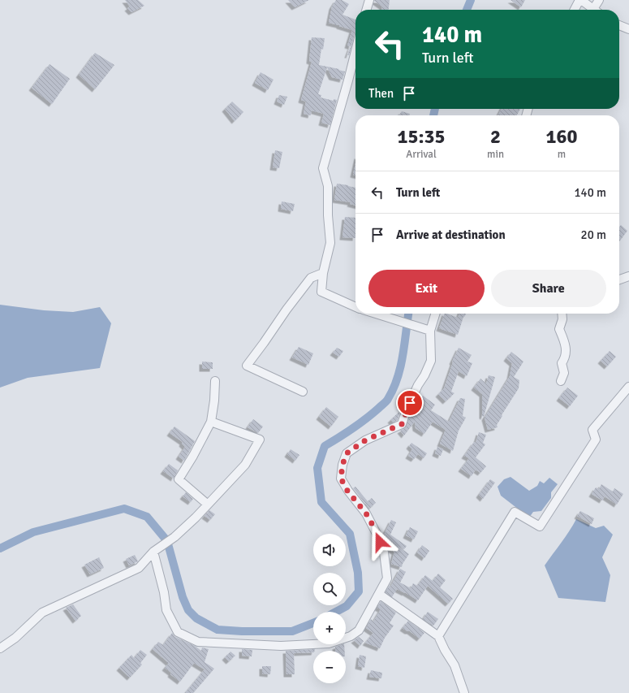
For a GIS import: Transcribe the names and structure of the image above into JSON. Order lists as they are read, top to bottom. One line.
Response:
{"page":{"turn":["140 m","Turn left"],"then":"Then","eta":["15:35","Arrival","2","min","160","m"],"list":[{"name":"Turn left","value":"140 m"},{"name":"Arrive at destination","value":"20 m"}],"buttons":["Exit","Share"],"map_buttons":["+","−"]}}
